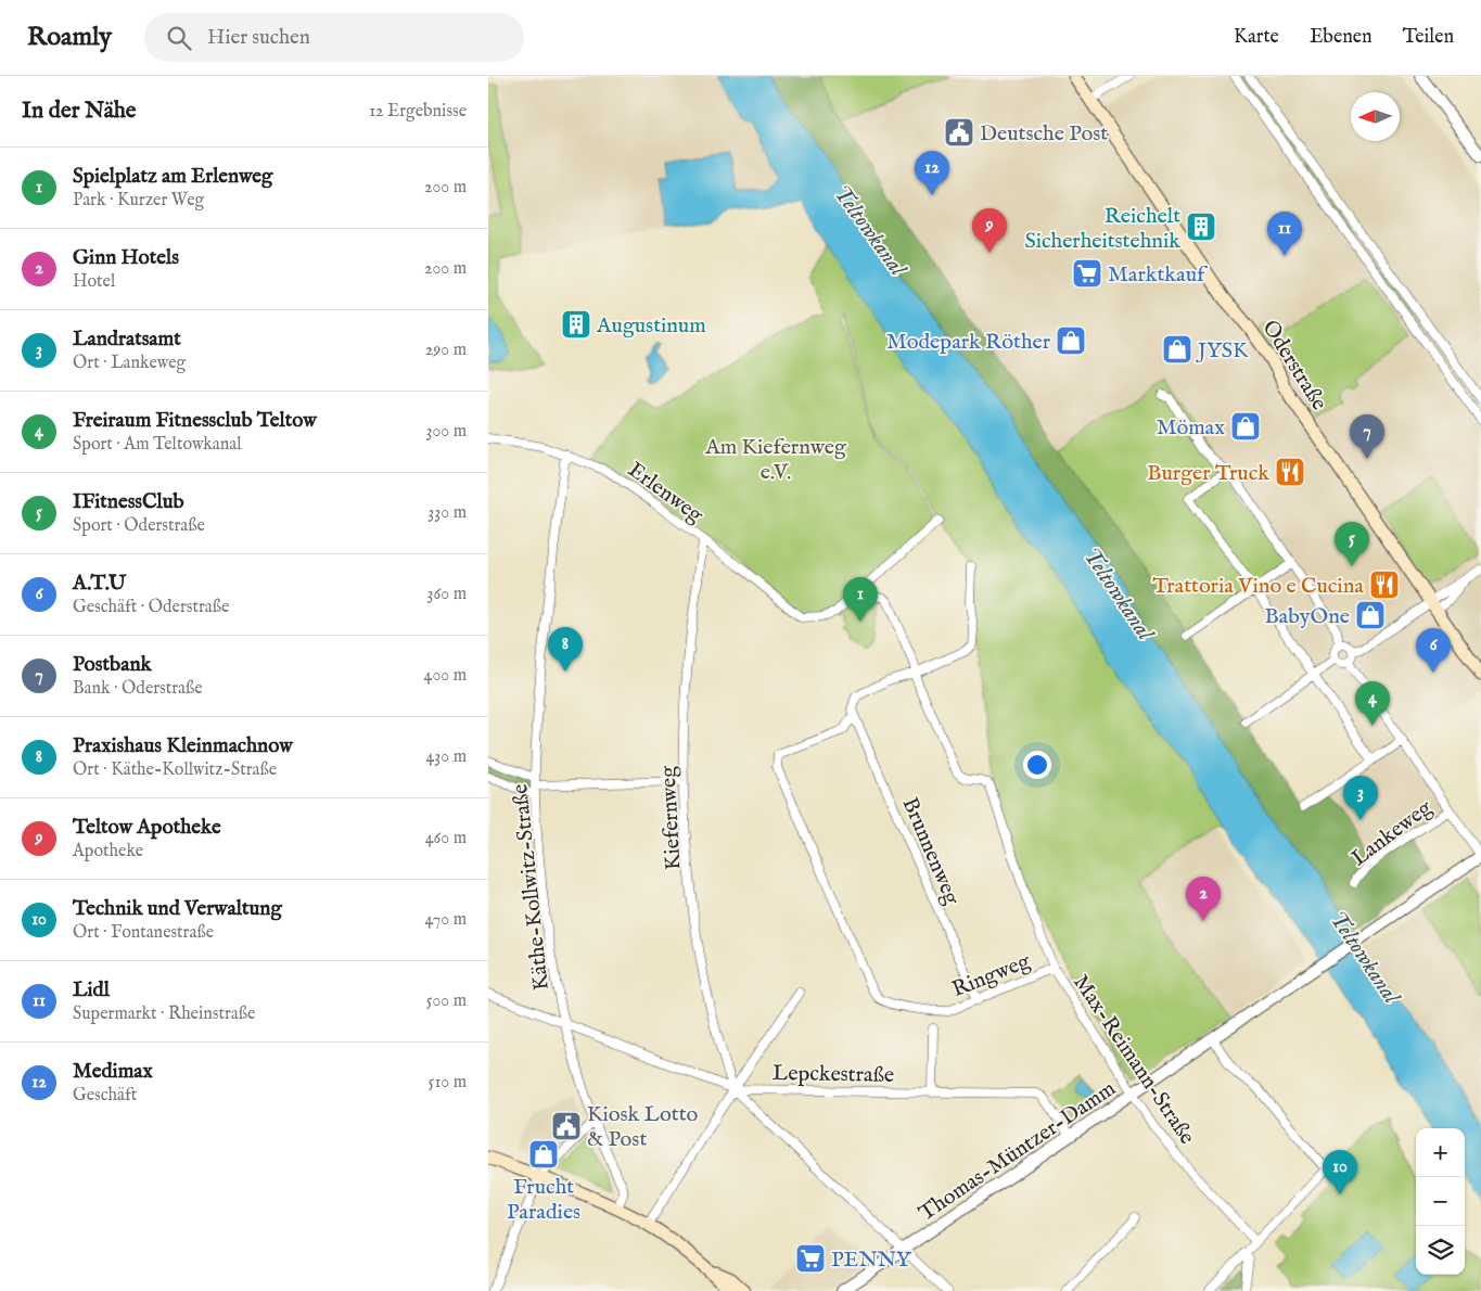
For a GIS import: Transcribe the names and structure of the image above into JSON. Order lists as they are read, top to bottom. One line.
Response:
{"streets":{"main road":["Oderstraße"],"street":["Erlenweg","Kiefernweg","Lankeweg","Brunnenweg","Käthe-Kollwitz-Straße","Ringweg","Max-Reimann-Straße","Lepckestraße","Thomas-Müntzer-Damm"]},"crossings":[["Erlenweg","Kiefernweg"],["Erlenweg","Käthe-Kollwitz-Straße"],["Kiefernweg","Lepckestraße"],["Brunnenweg","Ringweg"],["Ringweg","Max-Reimann-Straße"],["Max-Reimann-Straße","Thomas-Müntzer-Damm"],["Lepckestraße","Thomas-Müntzer-Damm"]],"water":["Teltowkanal"],"parks":["Am Kiefernweg e.V."],"places":{"public building":["Deutsche Post","Kiosk Lotto & Post"],"building":["Reichelt Sicherheitstehnik","Augustinum"],"supermarket":["Marktkauf","PENNY"],"shop":["Modepark Röther","JYSK","Mömax","BabyOne","Frucht Paradies"],"restaurant":["Burger Truck","Trattoria Vino e Cucina"]},"north":"left","page":{"header":"Roamly","search":"Hier suchen","nav":["Karte","Ebenen","Teilen"],"heading":["In der Nähe","12 Ergebnisse"],"list":[{"mark":"1","name":"Spielplatz am Erlenweg","note":"Park · Kurzer Weg","value":"200 m"},{"mark":"2","name":"Ginn Hotels","note":"Hotel","value":"200 m"},{"mark":"3","name":"Landratsamt","note":"Ort · Lankeweg","value":"290 m"},{"mark":"4","name":"Freiraum Fitnessclub Teltow","note":"Sport · Am Teltowkanal","value":"300 m"},{"mark":"5","name":"IFitnessClub","note":"Sport · Oderstraße","value":"330 m"},{"mark":"6","name":"A.T.U","note":"Geschäft · Oderstraße","value":"360 m"},{"mark":"7","name":"Postbank","note":"Bank · Oderstraße","value":"400 m"},{"mark":"8","name":"Praxishaus Kleinmachnow","note":"Ort · Käthe-Kollwitz-Straße","value":"430 m"},{"mark":"9","name":"Teltow Apotheke","note":"Apotheke","value":"460 m"},{"mark":"10","name":"Technik und Verwaltung","note":"Ort · Fontanestraße","value":"470 m"},{"mark":"11","name":"Lidl","note":"Supermarkt · Rheinstraße","value":"500 m"},{"mark":"12","name":"Medimax","note":"Geschäft","value":"510 m"}],"pins":["12","9","11","7","5","1","8","6","4","3","2","10"],"map_buttons":["+","−"]}}
